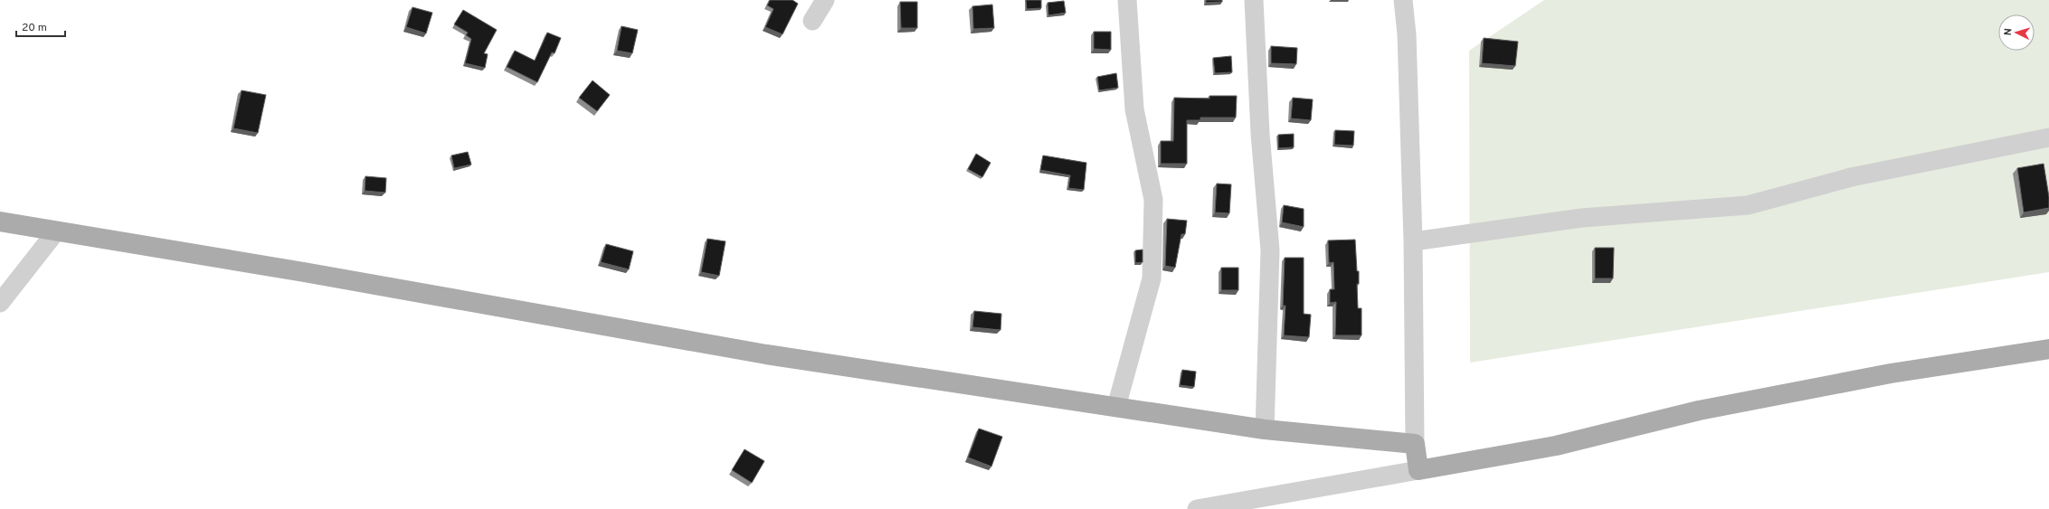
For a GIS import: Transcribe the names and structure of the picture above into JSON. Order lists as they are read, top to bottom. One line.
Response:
{"scale_bar":"20 m","north":"left"}
